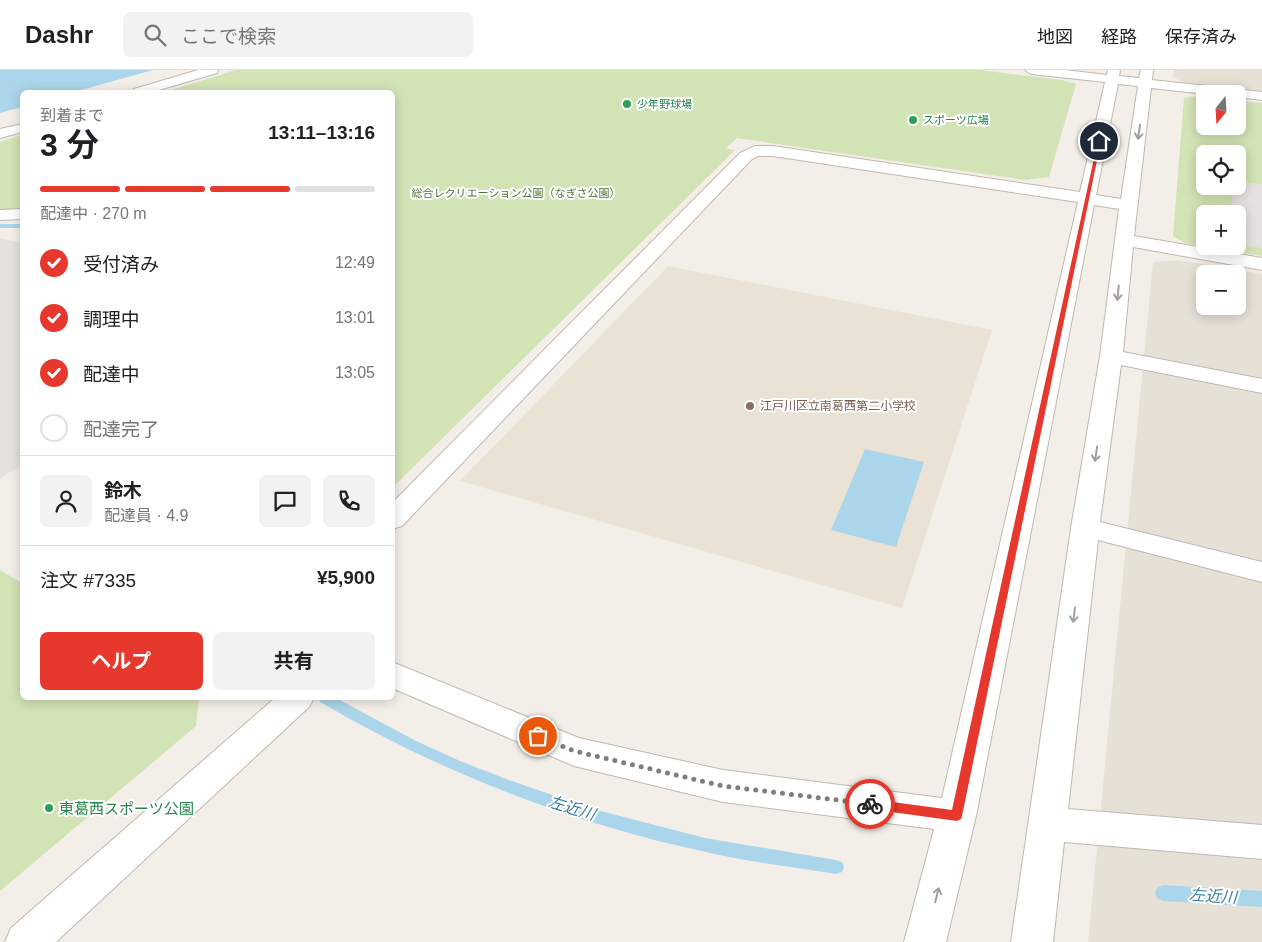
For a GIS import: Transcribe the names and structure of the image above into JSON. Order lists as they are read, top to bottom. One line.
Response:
{"water":["左近川"],"parks":["総合レクリエーション公園（なぎさ公園）"],"places":["少年野球場","スポーツ広場","江戸川区立南葛西第二小学校","東葛西スポーツ公園"],"north":"bottom","page":{"header":"Dashr","search":"ここで検索","nav":["地図","経路","保存済み"],"map_buttons":["+","−"],"heading":["3 分","到着まで","13:11–13:16"],"panel":["鈴木","配達員 · 4.9","注文 #7335","¥5,900"],"bar":"配達中 · 270 m","list":[["受付済み","12:49"],["調理中","13:01"],["配達中","13:05"],"配達完了"],"buttons":["ヘルプ","共有"]}}
